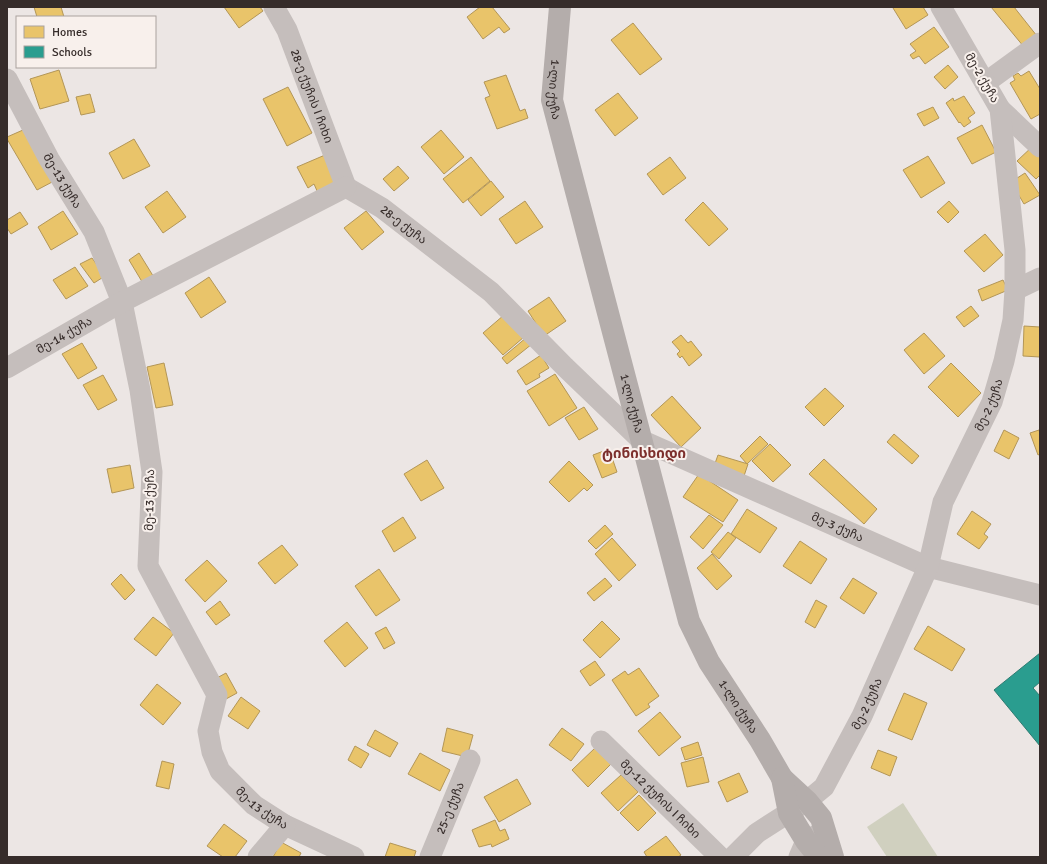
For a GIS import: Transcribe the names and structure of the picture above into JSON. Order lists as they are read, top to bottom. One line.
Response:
{"streets":{"main road":["1-ლი ქუჩა"],"street":["მე-2 ქუჩა","28-ე ქუჩის I ჩიხი","მე-13 ქუჩა","28-ე ქუჩა","მე-14 ქუჩა","მე-3 ქუჩა","მე-12 ქუჩის I ჩიხი","25-ე ქუჩა"]},"crossings":[["მე-2 ქუჩა","1-ლი ქუჩა"],["მე-2 ქუჩა","მე-3 ქუჩა"],["1-ლი ქუჩა","28-ე ქუჩა"],["1-ლი ქუჩა","მე-3 ქუჩა"],["28-ე ქუჩის I ჩიხი","28-ე ქუჩა"],["მე-13 ქუჩა","მე-14 ქუჩა"],["28-ე ქუჩა","მე-3 ქუჩა"]],"districts":["ტინისხიდი"],"legend":["Homes","Schools"]}
